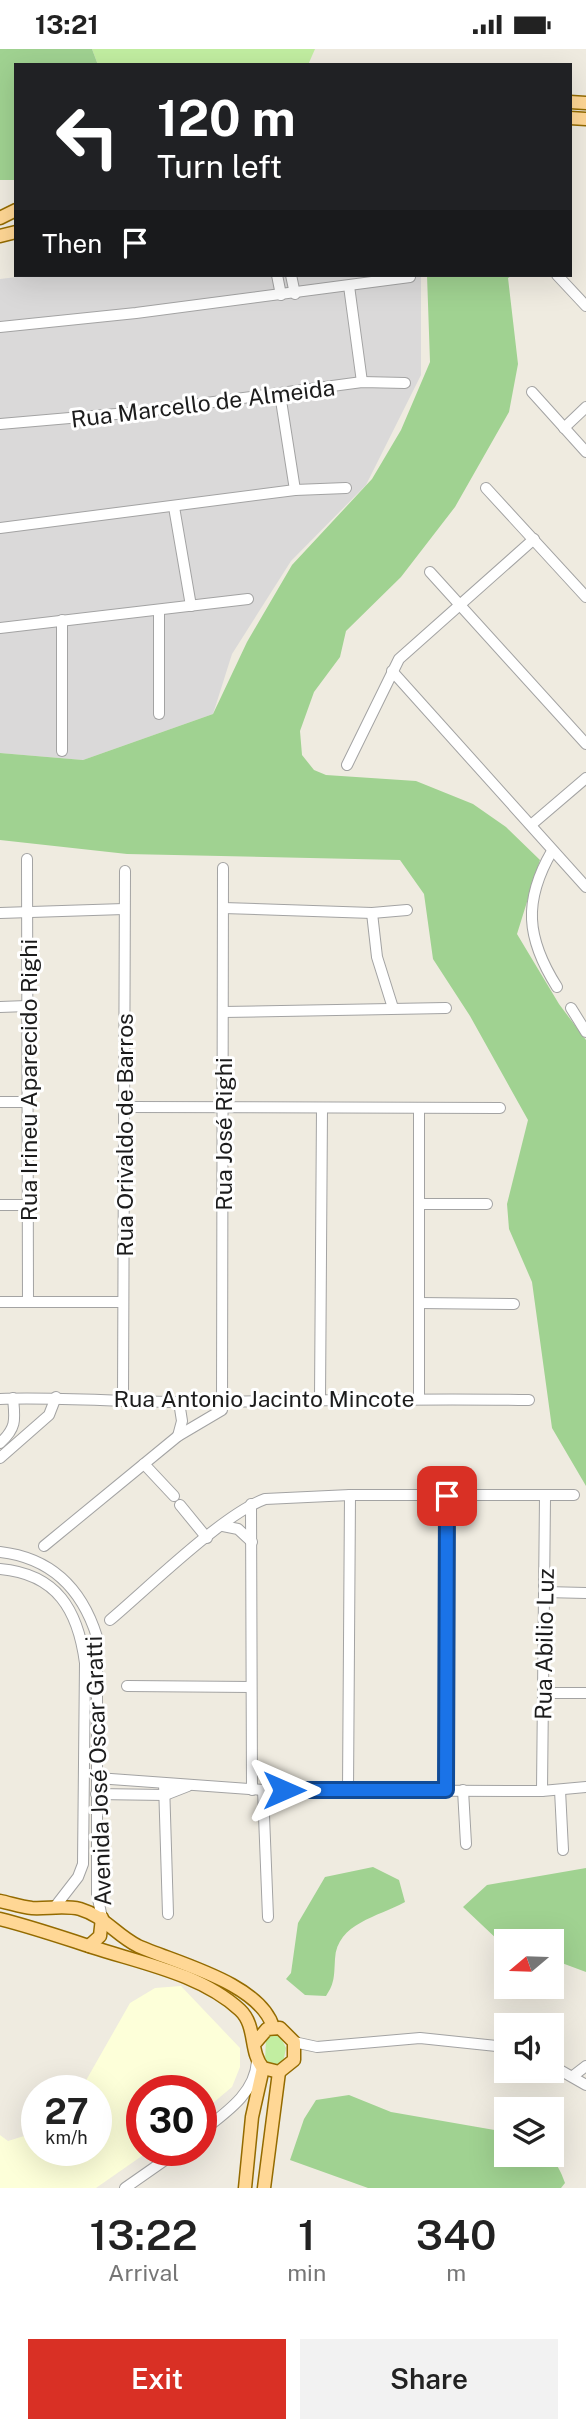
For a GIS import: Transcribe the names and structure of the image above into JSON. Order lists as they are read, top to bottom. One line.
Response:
{"streets":{"street":["Rua Marcello de Almeida","Rua Irineu Aparecido Righi","Rua José Righi","Rua Orivaldo de Barros","Rua Antonio Jacinto Mincote","Rua Abilio Luz","Avenida José Oscar Gratti"]},"crossings":[["Rua José Righi","Rua Antonio Jacinto Mincote"],["Rua Orivaldo de Barros","Rua Antonio Jacinto Mincote"]],"north":"left","page":{"status":"13:21","turn":["120 m","Turn left"],"then":"Then","speed":"27 km/h","limit":"30","eta":["13:22","Arrival","1","min","340","m"],"buttons":["Exit","Share"]}}
